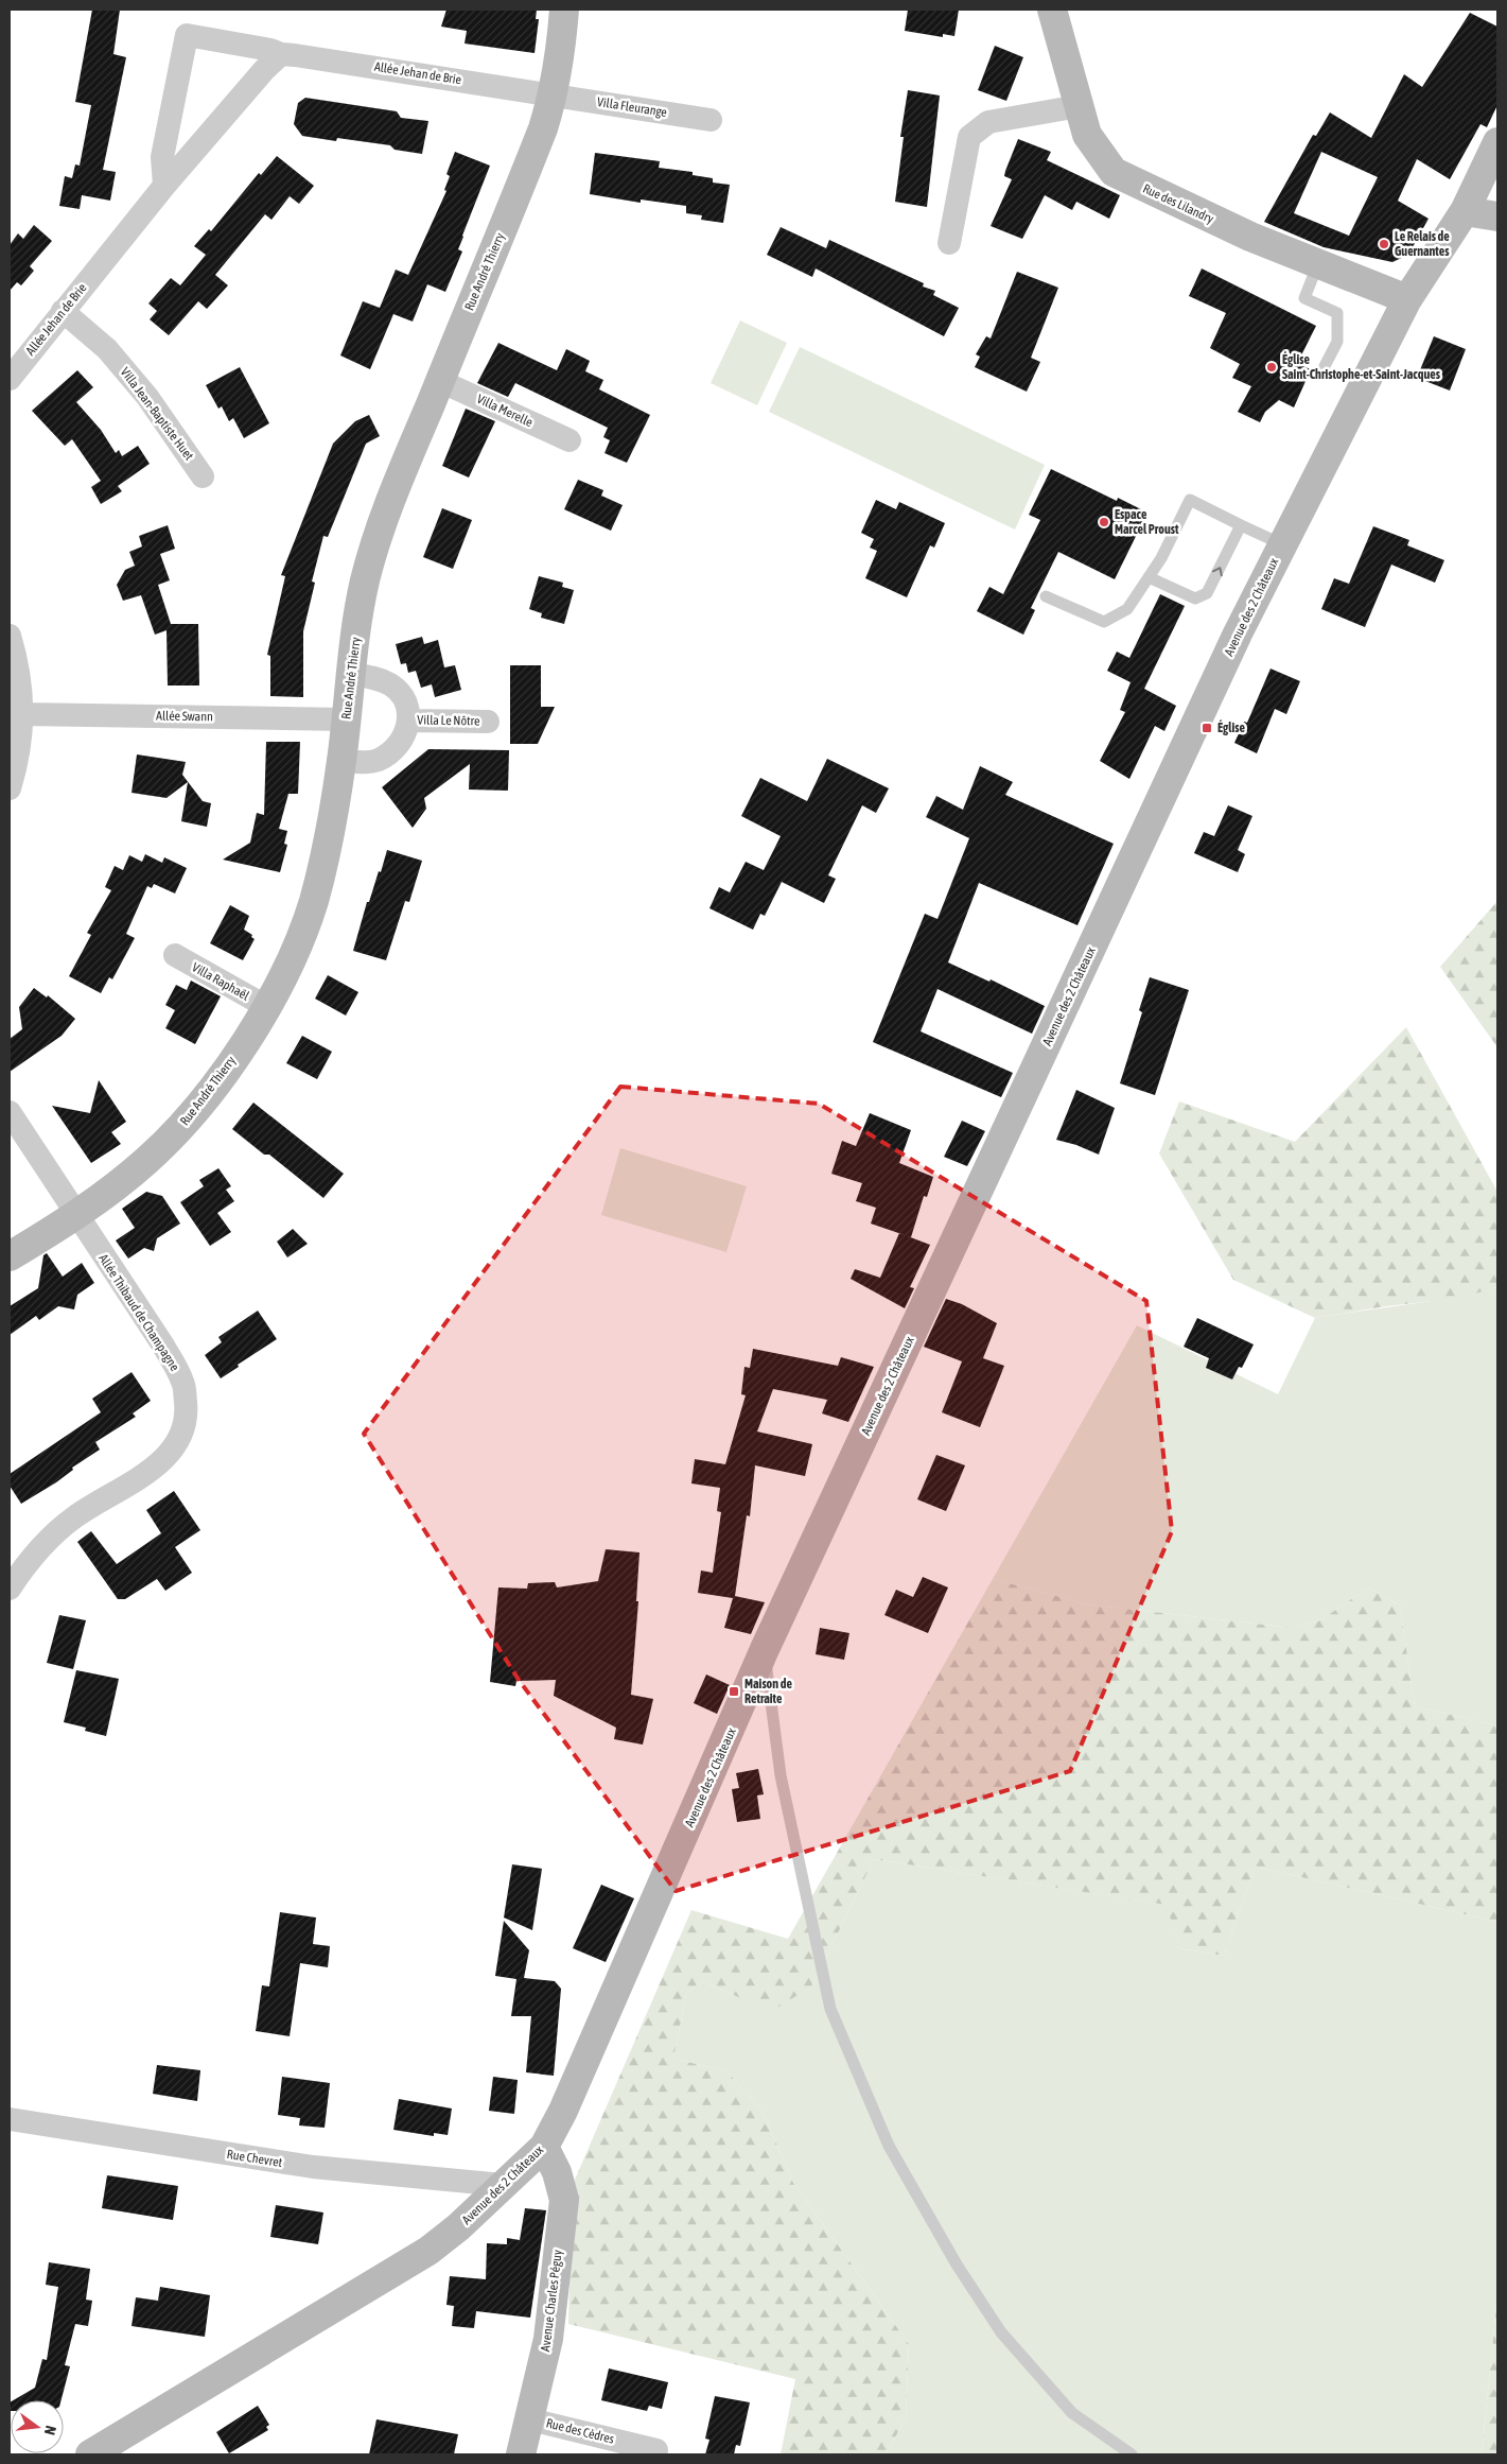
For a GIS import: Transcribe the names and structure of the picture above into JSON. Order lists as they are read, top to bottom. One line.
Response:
{"streets":{"main road":["Rue des Lilandry","Rue André Thierry","Avenue des 2 Châteaux","Avenue Charles Péguy"],"street":["Allée Jehan de Brie","Villa Fleurange","Villa Merelle","Villa Jean-Baptiste Huet","Allée Swann","Villa Le Nôtre","Villa Raphaël","Allée Thibaud de Champagne","Rue Chevret","Rue des Cèdres"]},"crossings":[["Allée Jehan de Brie","Villa Fleurange"],["Allée Jehan de Brie","Rue André Thierry"],["Allée Jehan de Brie","Villa Jean-Baptiste Huet"],["Villa Fleurange","Rue André Thierry"],["Rue des Lilandry","Avenue des 2 Châteaux"],["Rue André Thierry","Villa Merelle"],["Rue André Thierry","Allée Swann"],["Rue André Thierry","Villa Le Nôtre"],["Rue André Thierry","Villa Raphaël"],["Rue André Thierry","Allée Thibaud de Champagne"],["Avenue des 2 Châteaux","Rue Chevret"],["Avenue des 2 Châteaux","Avenue Charles Péguy"],["Avenue Charles Péguy","Rue des Cèdres"]],"places":{"other":["Le Relais de Guernantes","Église Saint-Christophe-et-Saint-Jacques","Espace Marcel Proust"],"transit":["Église","Maison de Retraite"]},"north":"right"}
